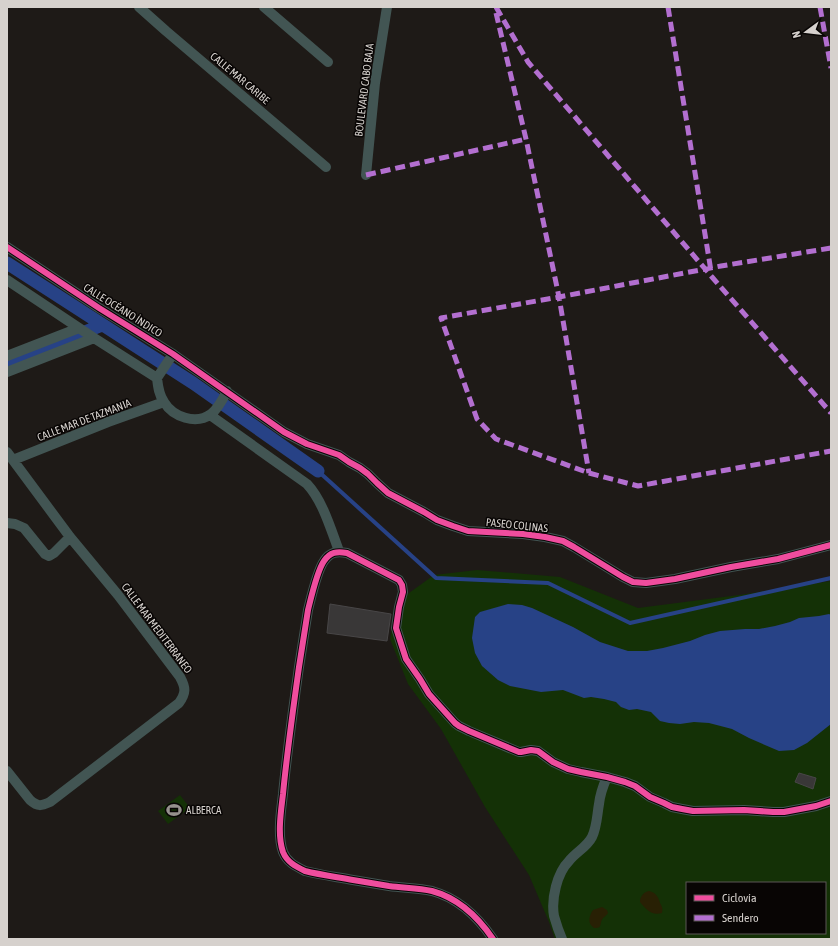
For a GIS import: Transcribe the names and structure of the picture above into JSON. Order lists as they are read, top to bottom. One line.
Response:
{"streets":{"street":["CALLE MAR CARIBE","BOULEVARD CABO BAJA","CALLE OCÉANO ÍNDICO","CALLE MAR DE TAZMANIA","PASEO COLINAS","CALLE MAR MEDITERRANEO"]},"crossings":[["CALLE OCÉANO ÍNDICO","PASEO COLINAS"],["CALLE MAR DE TAZMANIA","CALLE MAR MEDITERRANEO"]],"places":{"sports":["ALBERCA"]},"legend":["Ciclovía","Sendero"],"north":"left"}
